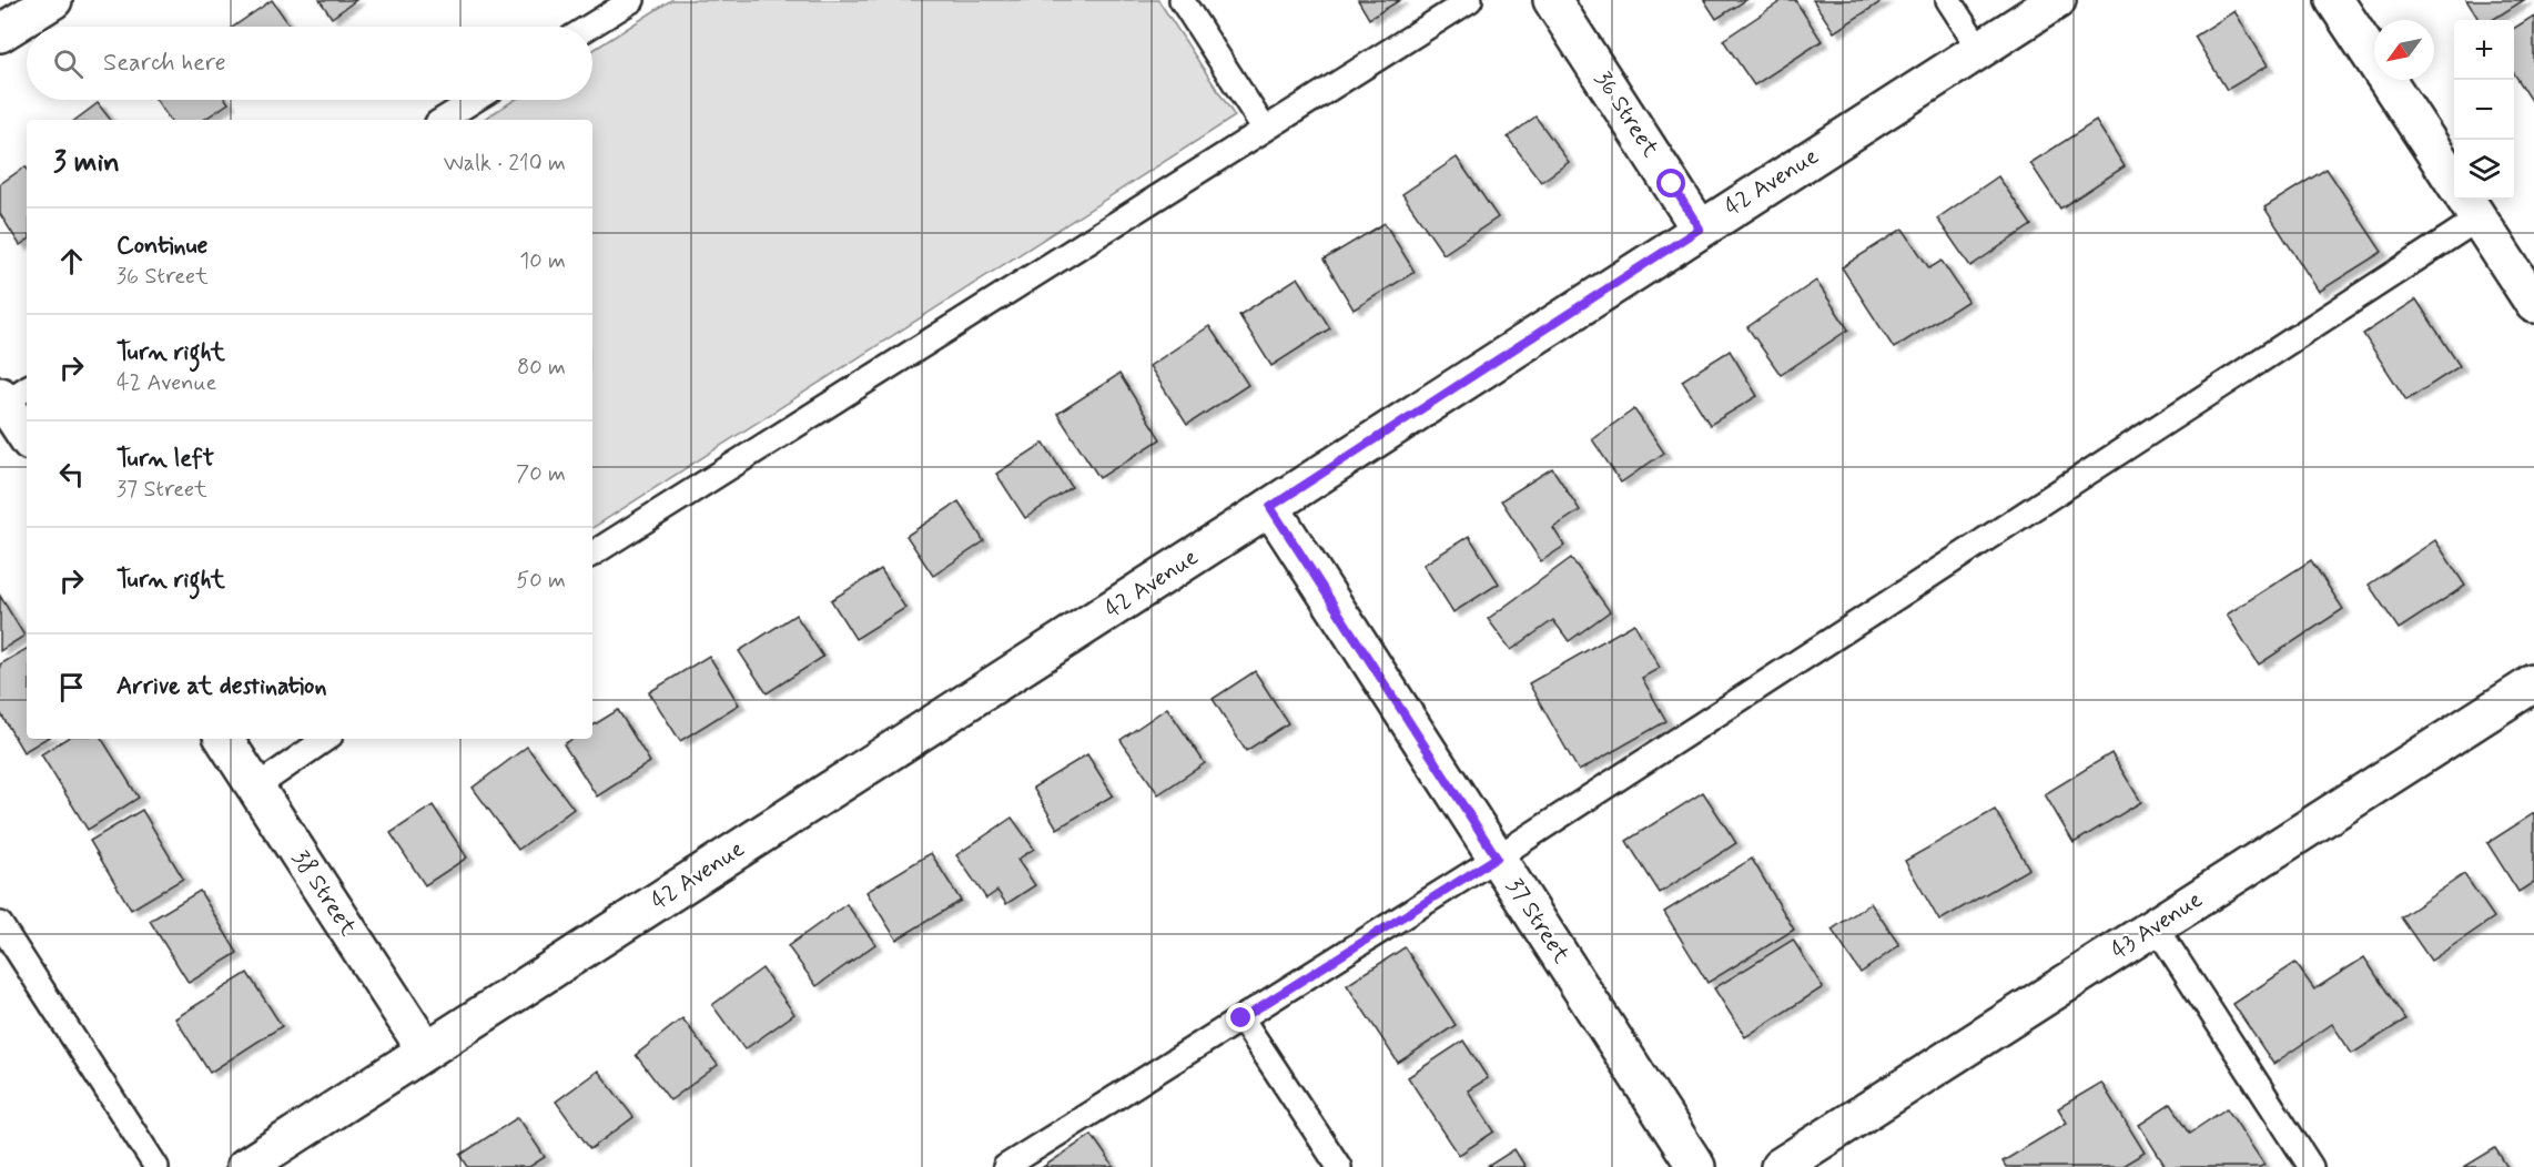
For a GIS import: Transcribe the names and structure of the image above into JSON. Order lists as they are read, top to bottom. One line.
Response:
{"streets":{"street":["36 Street","42 Avenue","38 Street","37 Street","43 Avenue"]},"crossings":[["36 Street","42 Avenue"],["42 Avenue","38 Street"],["42 Avenue","37 Street"]],"north":"bottom left","page":{"map_buttons":["+","−"],"search":"Search here","heading":["3 min","Walk · 210 m"],"list":[["Continue","36 Street","10 m"],["Turn right","42 Avenue","80 m"],["Turn left","37 Street","70 m"],["Turn right","50 m"],"Arrive at destination"]}}
